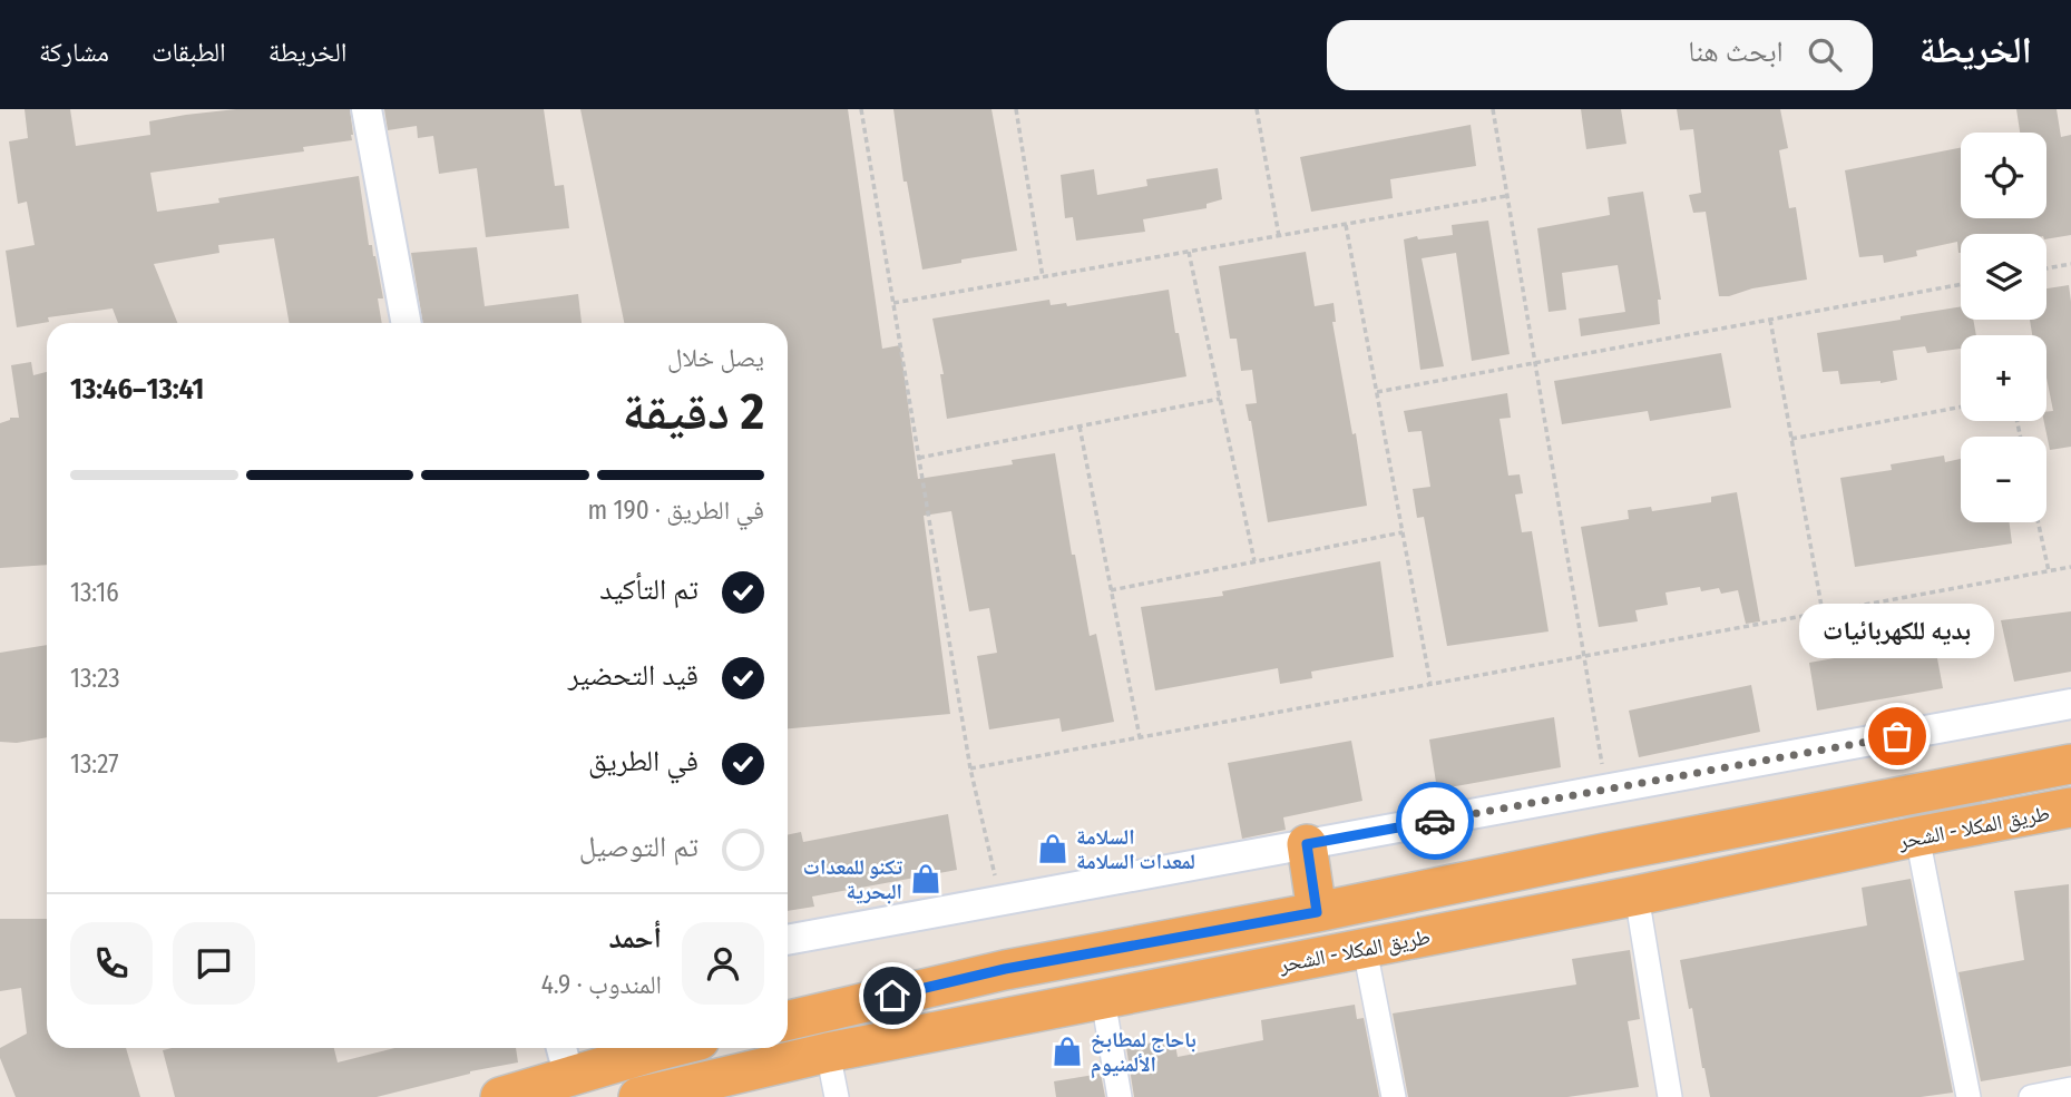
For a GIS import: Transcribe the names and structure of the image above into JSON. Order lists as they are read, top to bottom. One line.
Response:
{"streets":{"highway":["طريق المكلا - الشحر"]},"places":{"other":["بديه للكهربائيات"],"shop":["السلامة لمعدات السلامة","تكنو للمعدات البحرية","باحاج لمطابخ الألمنيوم"]},"page":{"header":"الخريطة","search":"ابحث هنا","nav":["الخريطة","الطبقات","مشاركة"],"map_buttons":["+","−"],"heading":["2 دقيقة","يصل خلال","13:41–13:46"],"panel":["أحمد","المندوب · 4.9"],"bar":"في الطريق · 190 m","list":[["تم التأكيد","13:16"],["قيد التحضير","13:23"],["في الطريق","13:27"],"تم التوصيل"],"bubble":"بديه للكهربائيات"}}
